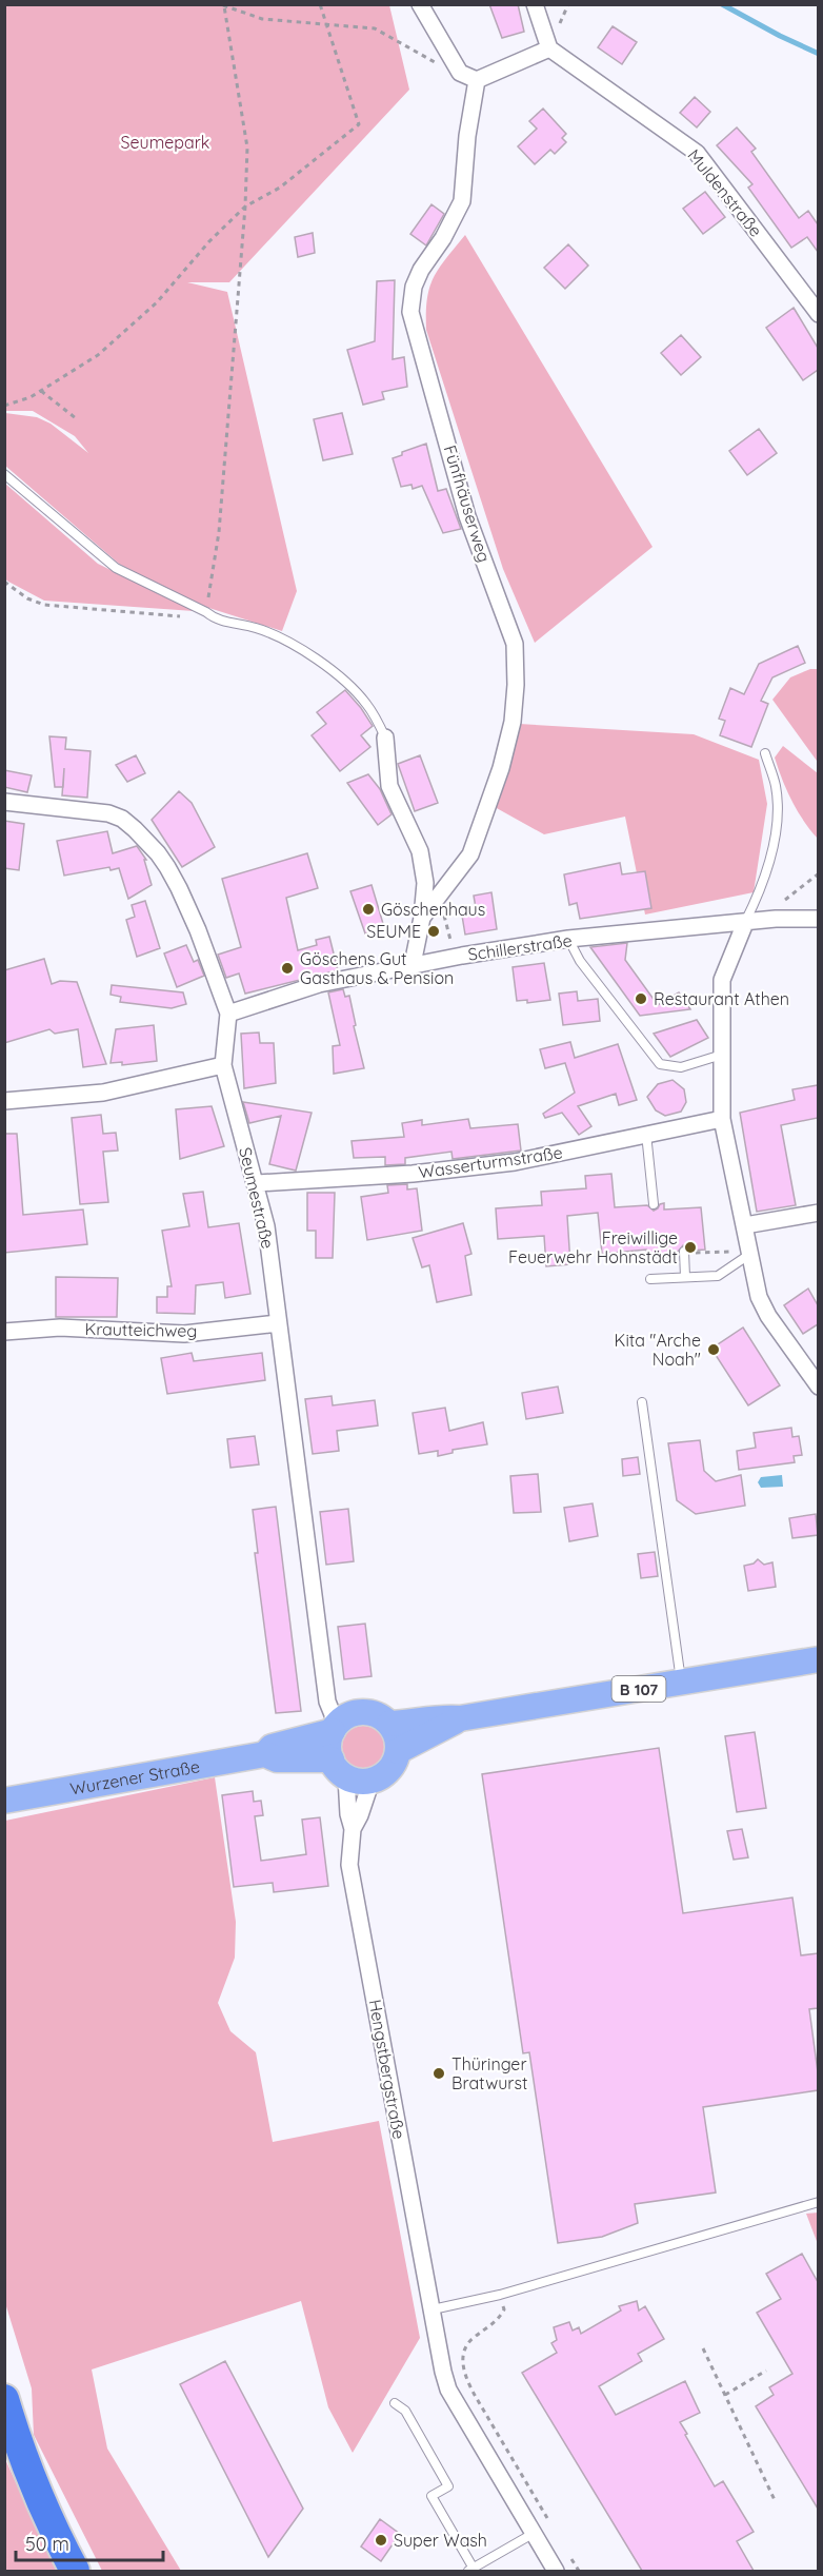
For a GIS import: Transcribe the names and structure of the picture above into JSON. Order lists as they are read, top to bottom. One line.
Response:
{"streets":{"main road":["B 107","Wurzener Straße"],"street":["Muldenstraße","Fünfhäuserweg","Schillerstraße","Wasserturmstraße","Seumestraße","Krautteichweg","Hengstbergstraße"]},"crossings":[["Fünfhäuserweg","Schillerstraße"],["Schillerstraße","Seumestraße"],["Wasserturmstraße","Seumestraße"],["Seumestraße","Krautteichweg"],["Seumestraße","Wurzener Straße"],["Seumestraße","Hengstbergstraße"],["Wurzener Straße","Hengstbergstraße"]],"parks":["Seumepark"],"places":["Göschenhaus","SEUME","Göschens Gut Gasthaus & Pension","Restaurant Athen","Freiwillige Feuerwehr Hohnstädt","Kita \"Arche Noah\"","Thüringer Bratwurst","Super Wash"],"scale_bar":"50 m"}
